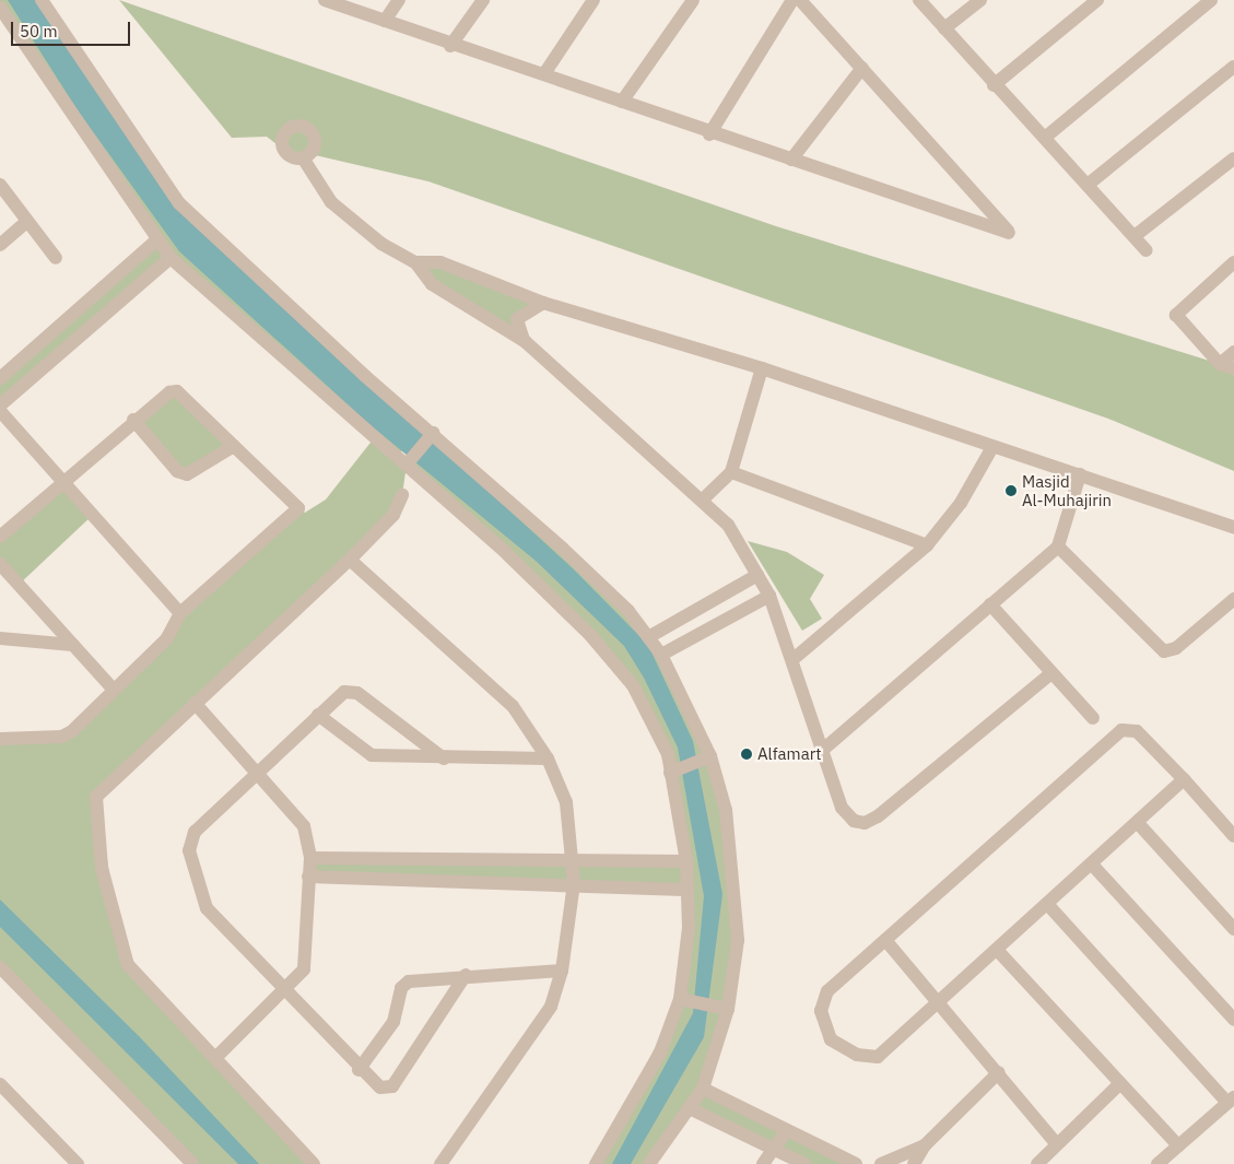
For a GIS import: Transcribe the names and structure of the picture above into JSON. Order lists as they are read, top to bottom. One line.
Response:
{"places":["Masjid Al-Muhajirin","Alfamart"],"scale_bar":"50 m"}
